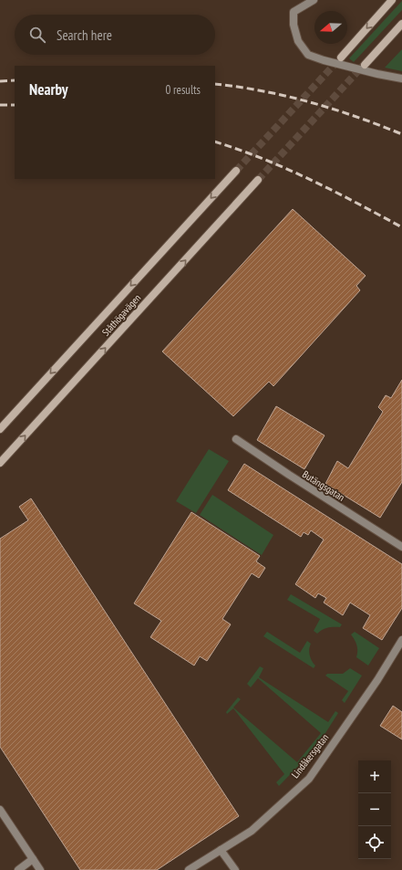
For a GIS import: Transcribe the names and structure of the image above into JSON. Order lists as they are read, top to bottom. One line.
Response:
{"streets":{"main road":["Ståthögavägen"],"street":["Butängsgatan","Lindåkersgatan"]},"north":"left","page":{"search":"Search here","heading":["Nearby","0 results"],"map_buttons":["+","−"]}}
